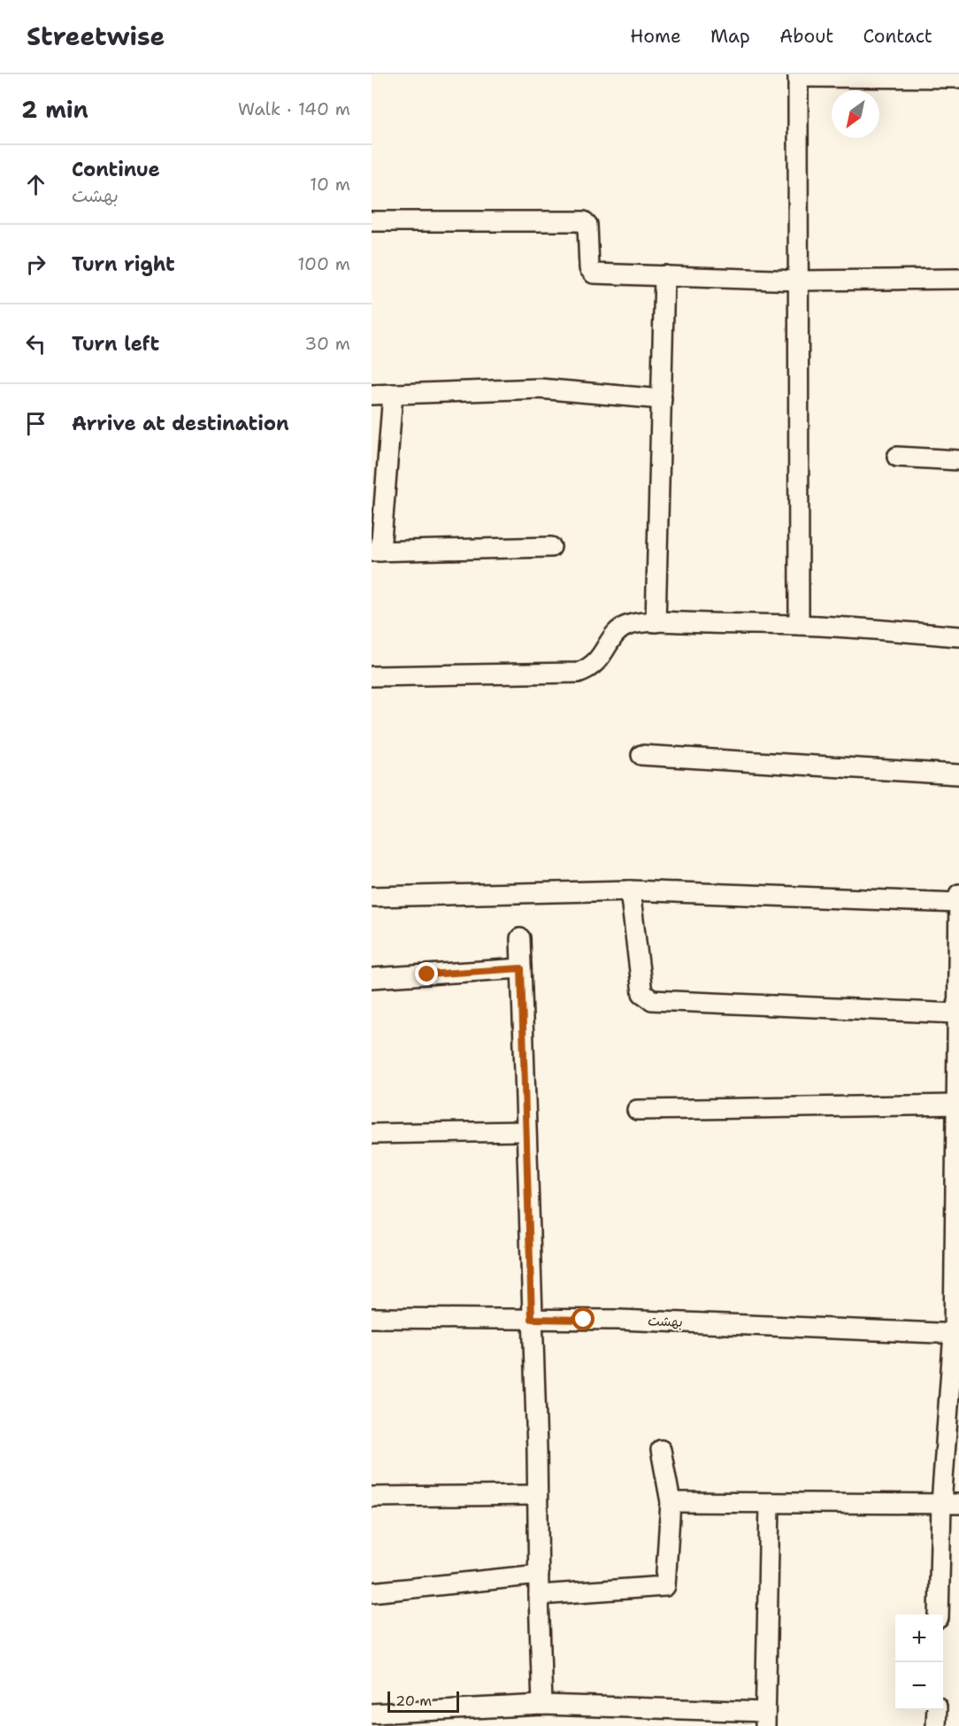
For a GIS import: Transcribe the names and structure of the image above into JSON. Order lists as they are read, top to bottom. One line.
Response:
{"streets":{"street":["بهشت"]},"scale_bar":"20 m","north":"bottom left","page":{"header":"Streetwise","nav":["Home","Map","About","Contact"],"heading":["2 min","Walk · 140 m"],"list":[["Continue","بهشت","10 m"],["Turn right","100 m"],["Turn left","30 m"],"Arrive at destination"],"map_buttons":["+","−"],"scale":"20 m"}}
